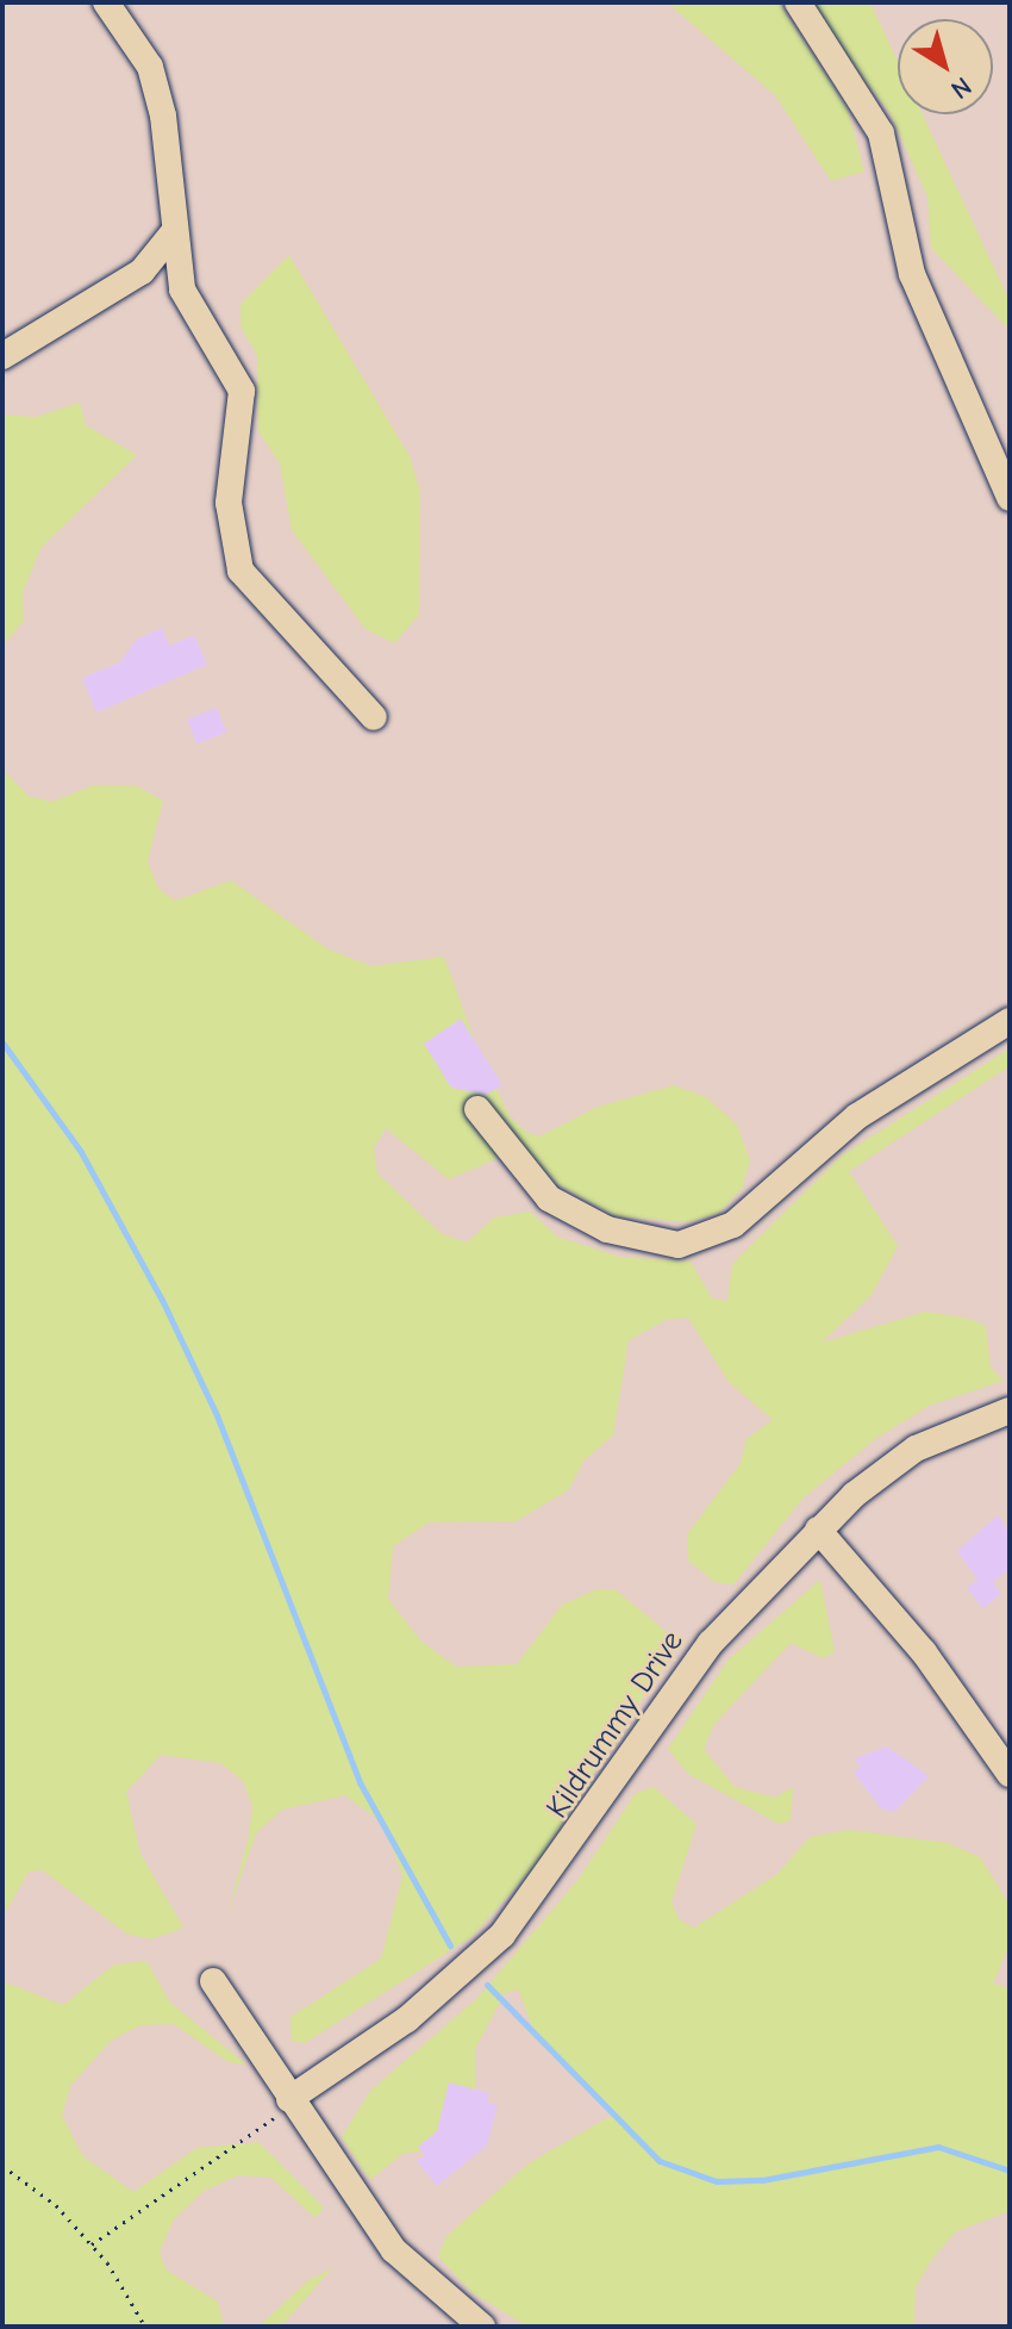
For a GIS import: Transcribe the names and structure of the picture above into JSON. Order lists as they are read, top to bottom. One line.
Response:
{"streets":{"street":["Kildrummy Drive"]},"north":"bottom right"}
